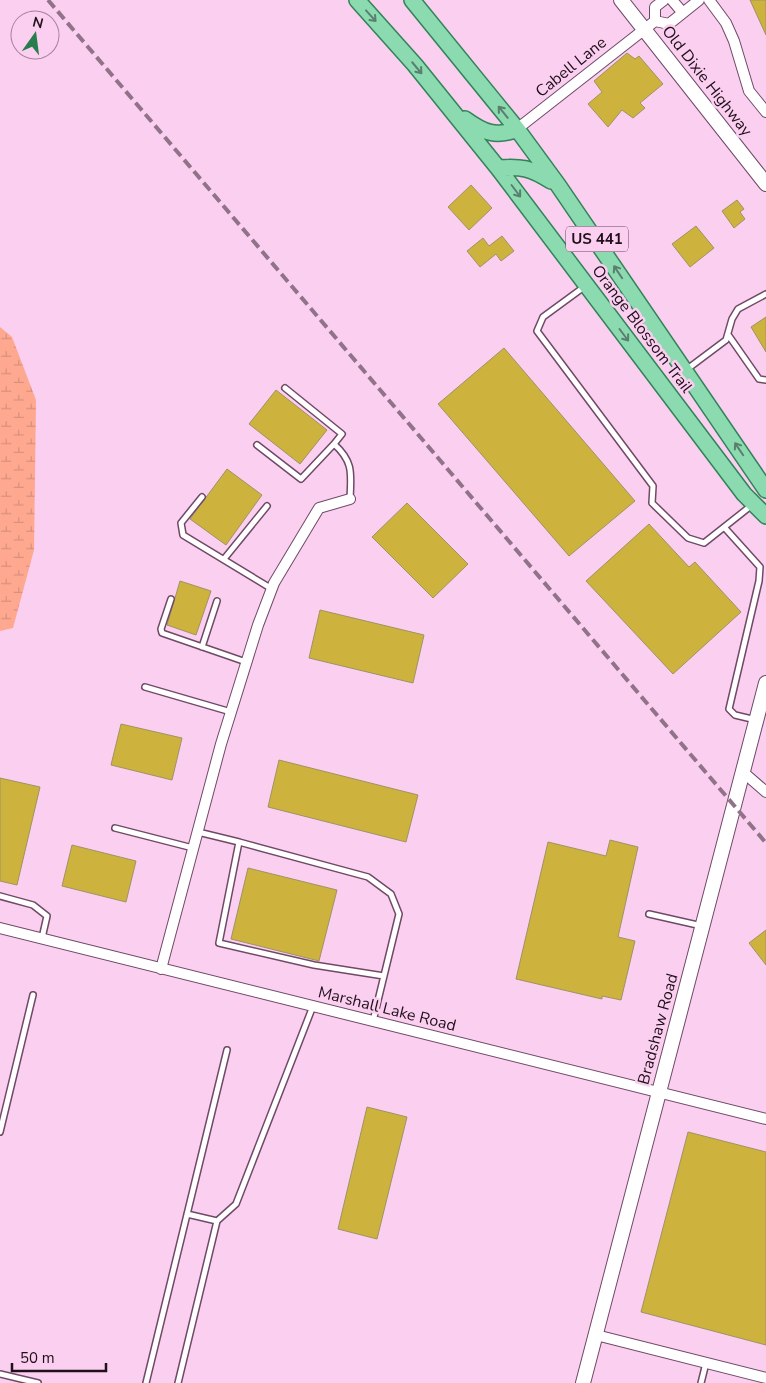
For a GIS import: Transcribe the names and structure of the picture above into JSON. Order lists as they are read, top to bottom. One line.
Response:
{"streets":{"main road":["US 441","Orange Blossom Trail"],"street":["Cabell Lane","Old Dixie Highway","Marshall Lake Road","Bradshaw Road"]},"crossings":[["Cabell Lane","Old Dixie Highway"],["Cabell Lane","Orange Blossom Trail"],["Marshall Lake Road","Bradshaw Road"]],"scale_bar":"50 m","north":"top"}
